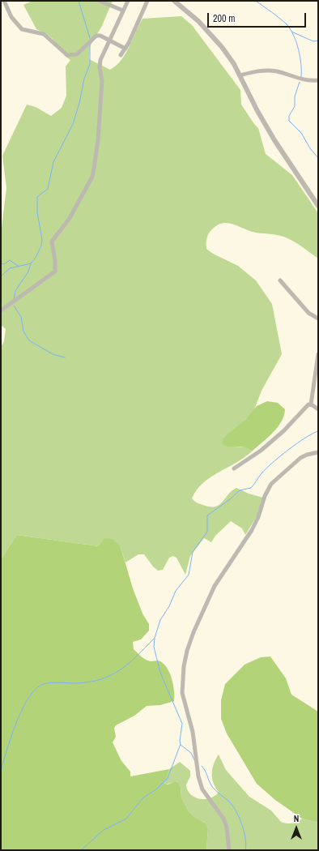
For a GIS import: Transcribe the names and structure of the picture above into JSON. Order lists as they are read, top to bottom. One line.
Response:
{"scale_bar":"200 m","north":"top"}
